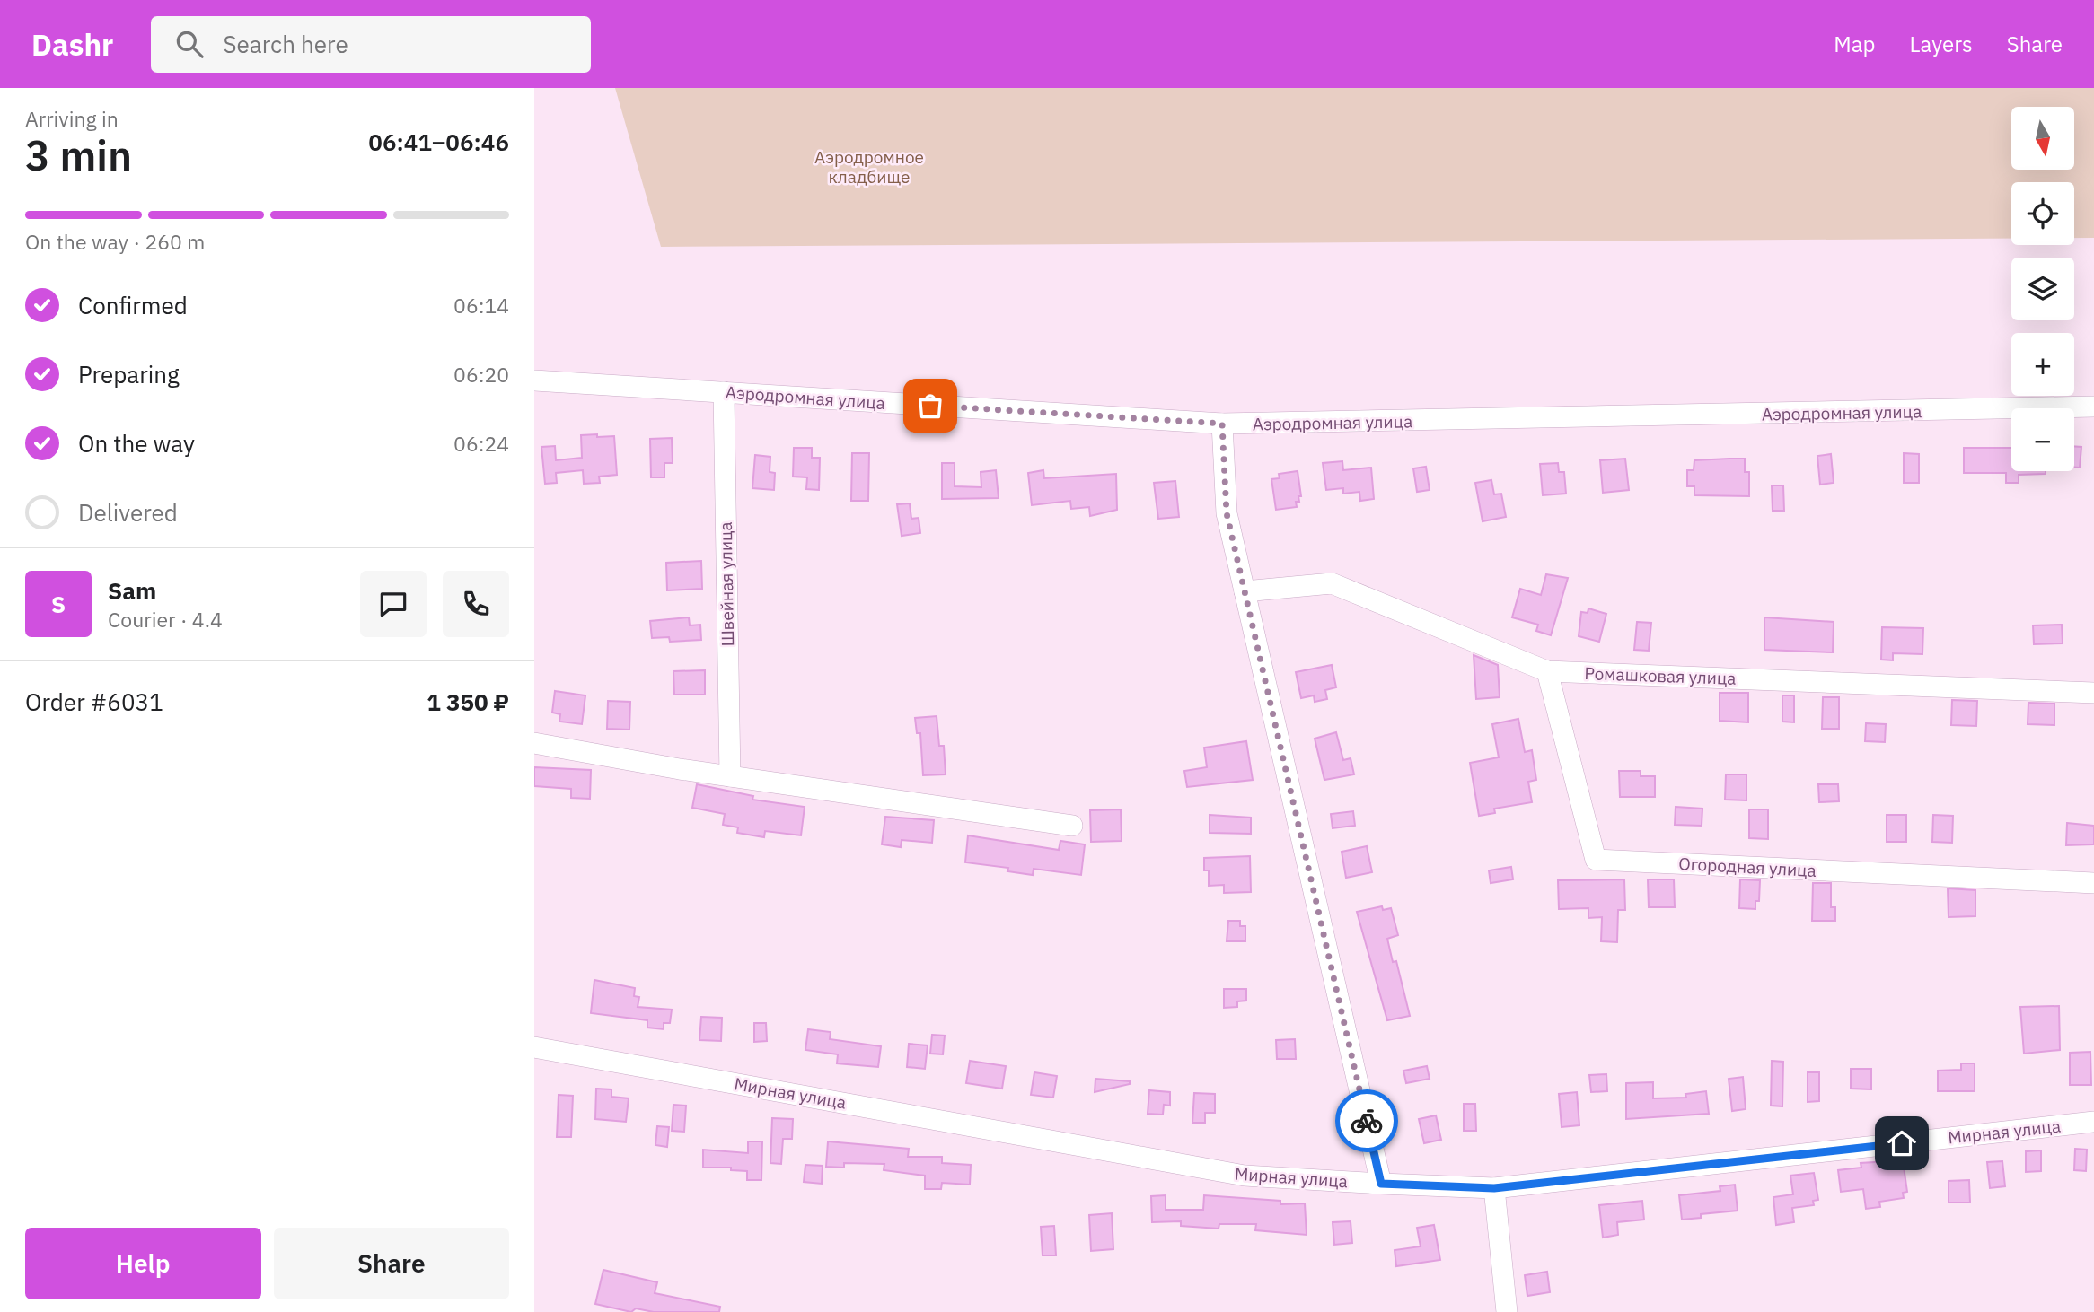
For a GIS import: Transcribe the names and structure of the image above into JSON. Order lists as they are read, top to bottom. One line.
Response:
{"streets":{"street":["Аэродромная улица","Швейная улица","Ромашковая улица","Огородная улица","Мирная улица"]},"crossings":[["Аэродромная улица","Швейная улица"],["Ромашковая улица","Огородная улица"]],"parks":["Аэродромное кладбище"],"north":"bottom","page":{"header":"Dashr","search":"Search here","nav":["Map","Layers","Share"],"heading":["3 min","Arriving in","06:41–06:46"],"panel":["Sam","Courier · 4.4","Order #6031","1 350 ₽"],"map_buttons":["+","−"],"bar":"On the way · 260 m","list":[["Confirmed","06:14"],["Preparing","06:20"],["On the way","06:24"],"Delivered"],"round":"S","buttons":["Help","Share"]}}
